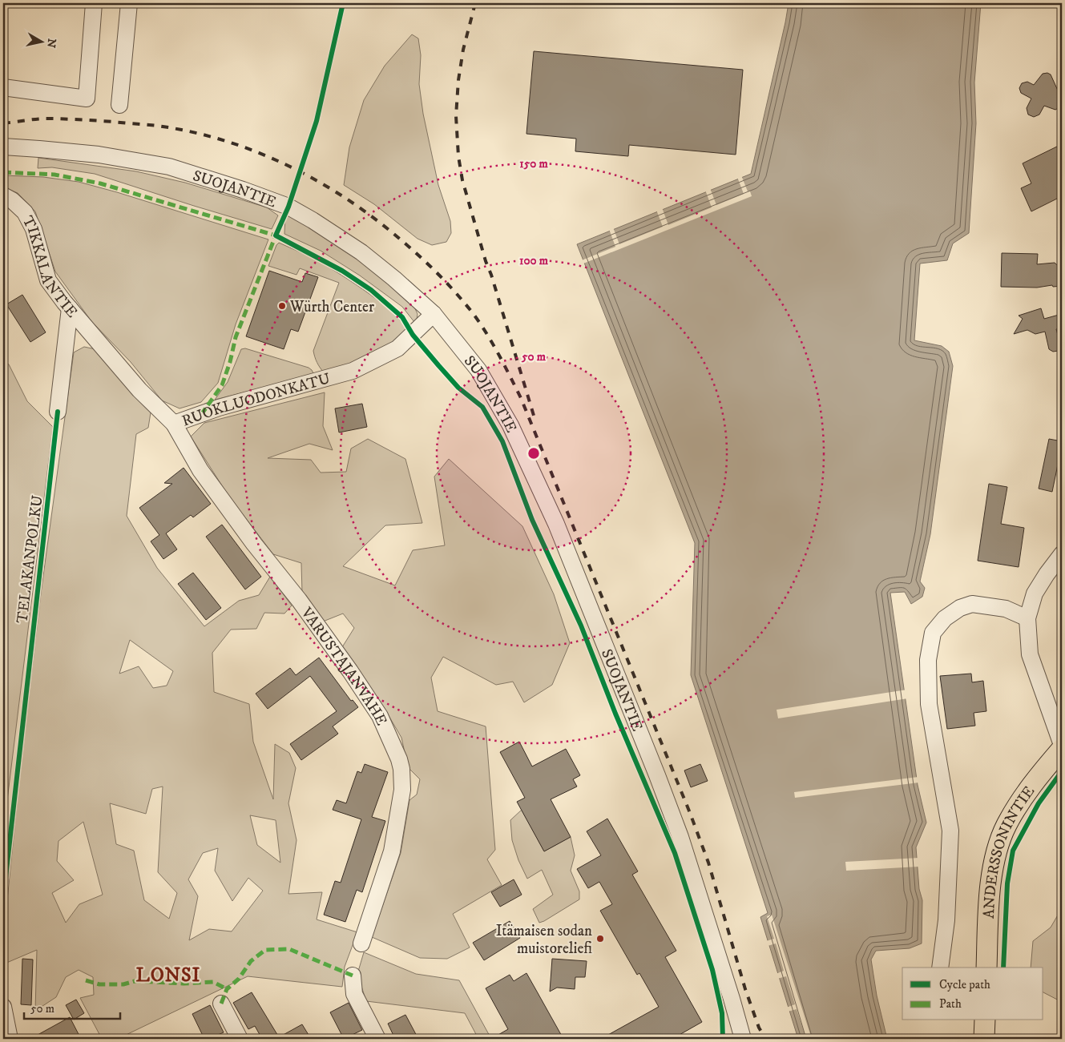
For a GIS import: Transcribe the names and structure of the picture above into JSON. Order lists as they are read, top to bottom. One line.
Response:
{"streets":{"main road":["ANDERSSONINTIE"],"street":["SUOJANTIE","TIKKALANTIE","RUOKLUODONKATU","VARUSTAJANVAHE"],"cycle path":["TELAKANPOLKU"]},"crossings":[["SUOJANTIE","RUOKLUODONKATU"],["TIKKALANTIE","RUOKLUODONKATU"],["RUOKLUODONKATU","VARUSTAJANVAHE"]],"districts":["LONSI"],"places":["Würth Center","Itämaisen sodan muistoreliefi"],"legend":["Cycle path","Path"],"scale_bar":"50 m","north":"right","rings":["150 m","100 m","50 m"]}
